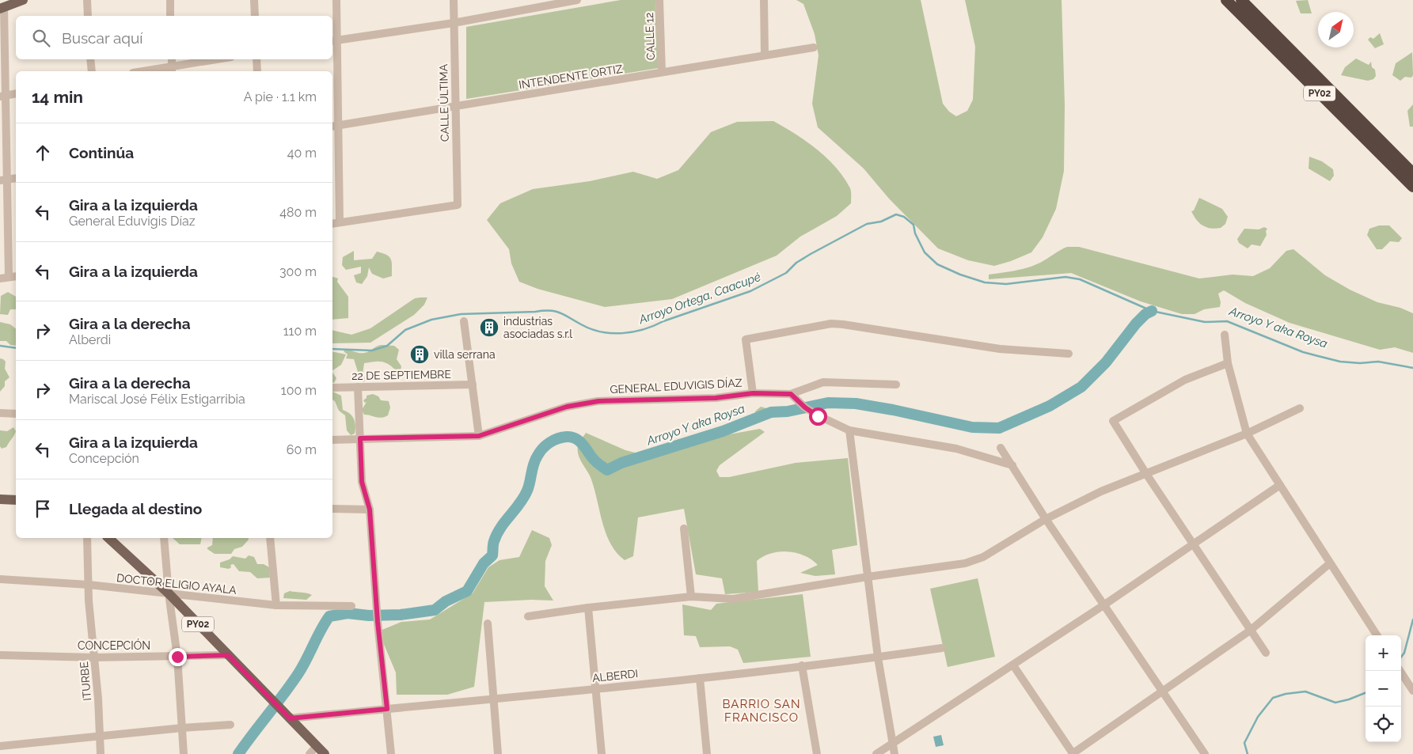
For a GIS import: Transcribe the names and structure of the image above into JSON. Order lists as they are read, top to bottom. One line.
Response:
{"streets":{"highway":["PY02"],"street":["CALLE 12","INTENDENTE ORTIZ","CALLE ÚLTIMA","22 DE SEPTIEMBRE","GENERAL EDUVIGIS DÍAZ","DOCTOR ELIGIO AYALA","CONCEPCIÓN","ALBERDI","ITURBE"]},"crossings":[["CALLE 12","INTENDENTE ORTIZ"],["INTENDENTE ORTIZ","CALLE ÚLTIMA"],["PY02","DOCTOR ELIGIO AYALA"],["PY02","CONCEPCIÓN"],["PY02","ALBERDI"],["DOCTOR ELIGIO AYALA","ITURBE"],["CONCEPCIÓN","ITURBE"]],"districts":["BARRIO SAN FRANCISCO"],"water":["Arroyo Ortega, Caacupé","Arroyo Y aka Roysa"],"places":{"building":["industrias asociadas s.r.l","villa serrana"]},"north":"top right","page":{"search":"Buscar aquí","heading":["14 min","A pie · 1.1 km"],"list":[["Continúa","40 m"],["Gira a la izquierda","General Eduvigis Díaz","480 m"],["Gira a la izquierda","300 m"],["Gira a la derecha","Alberdi","110 m"],["Gira a la derecha","Mariscal José Félix Estigarribia","100 m"],["Gira a la izquierda","Concepción","60 m"],"Llegada al destino"],"map_buttons":["+","−"]}}
